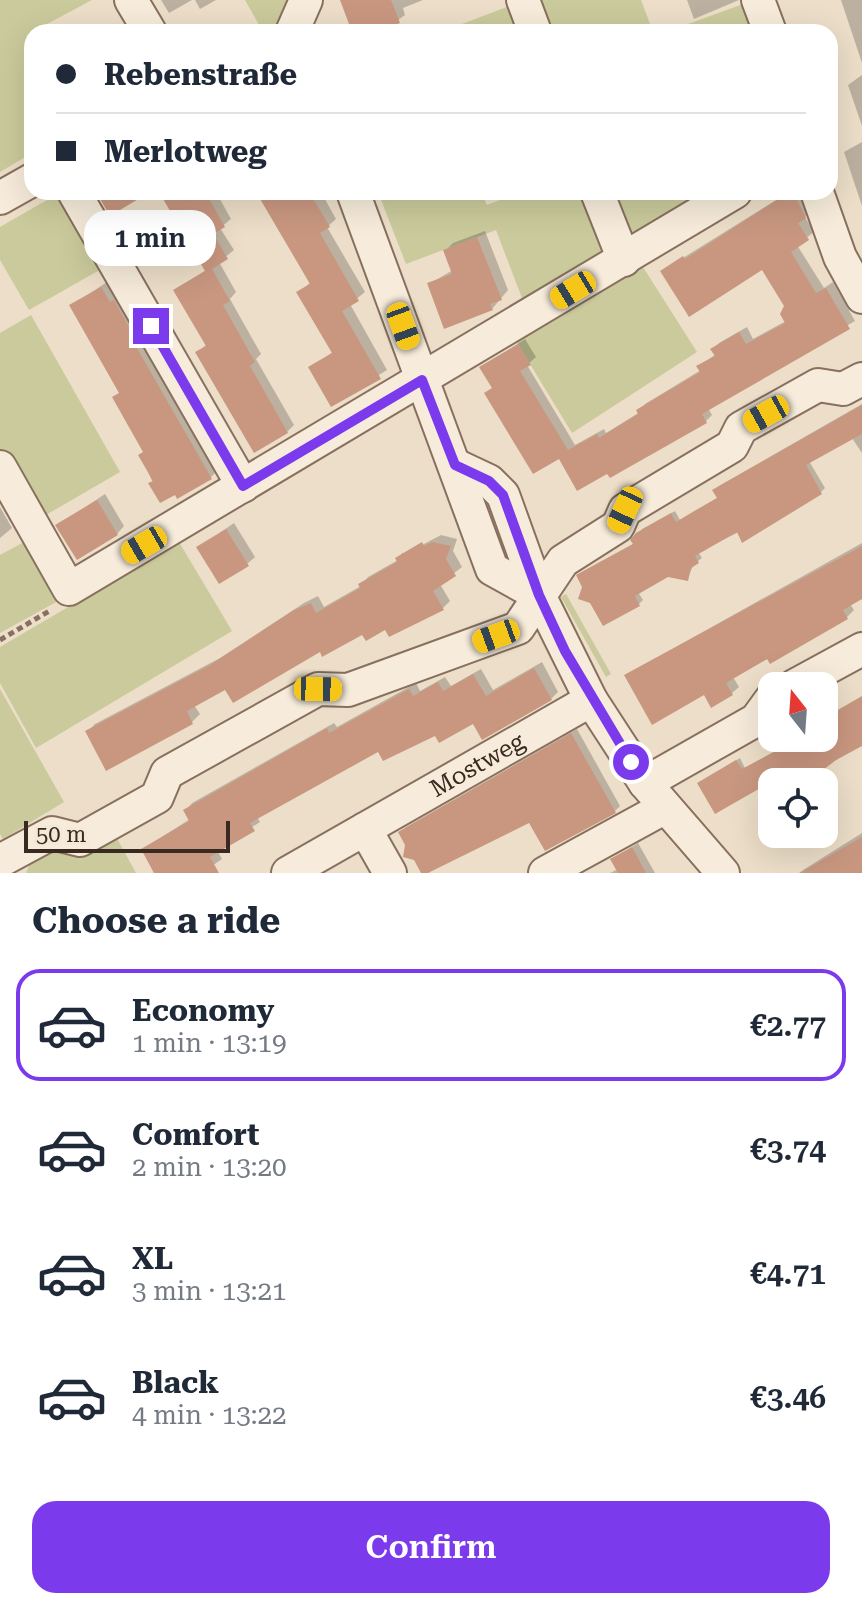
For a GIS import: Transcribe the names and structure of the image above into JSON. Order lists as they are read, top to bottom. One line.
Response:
{"streets":{"street":["Mostweg"]},"scale_bar":"50 m","north":"top","page":{"banner":["Rebenstraße","Merlotweg"],"bubble":"1 min","scale":"50 m","heading":"Choose a ride","list":[{"name":"Economy","note":"1 min · 13:19","value":"€2.77"},{"name":"Comfort","note":"2 min · 13:20","value":"€3.74"},{"name":"XL","note":"3 min · 13:21","value":"€4.71"},{"name":"Black","note":"4 min · 13:22","value":"€3.46"}],"buttons":"Confirm"}}
